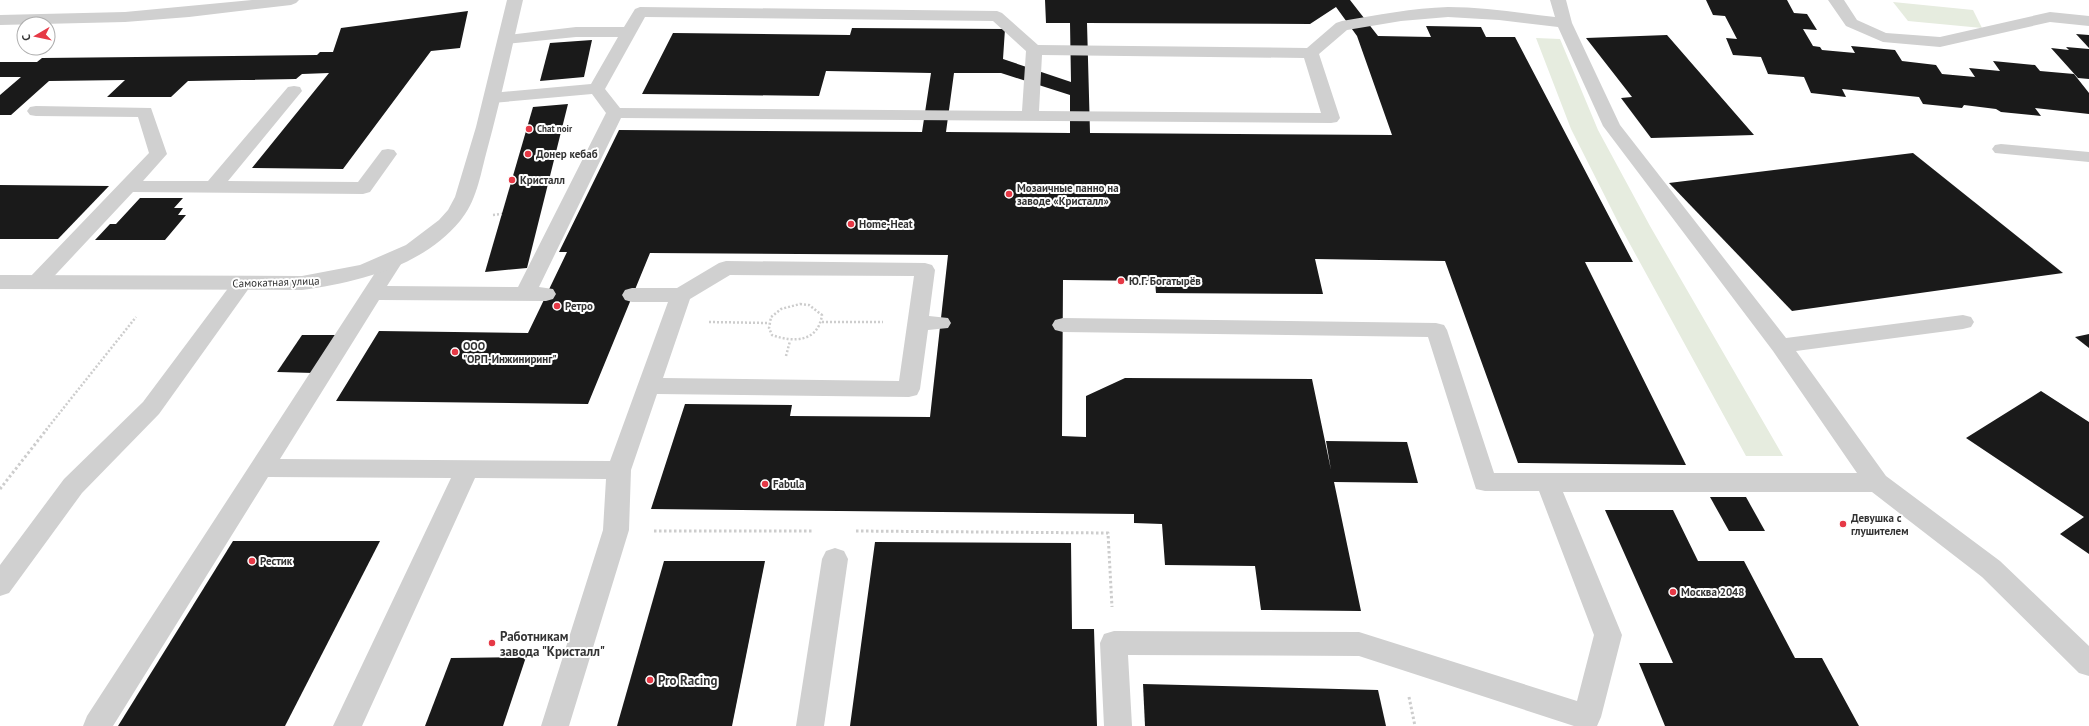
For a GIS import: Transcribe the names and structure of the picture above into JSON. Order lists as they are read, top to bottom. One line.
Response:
{"streets":{"street":["Самокатная улица"]},"places":["Chat noir","Донер кебаб","Кристалл","Мозаичные панно на заводе «Кристалл»","Home-Heat","Ю.Г. Богатырёв","Ретро","ООО \"ОРП-Инжиниринг\"","Fabula","Девушка с глушителем","Рестик","Москва 2048","Работникам завода \"Кристалл\"","Pro Racing"],"north":"left"}
